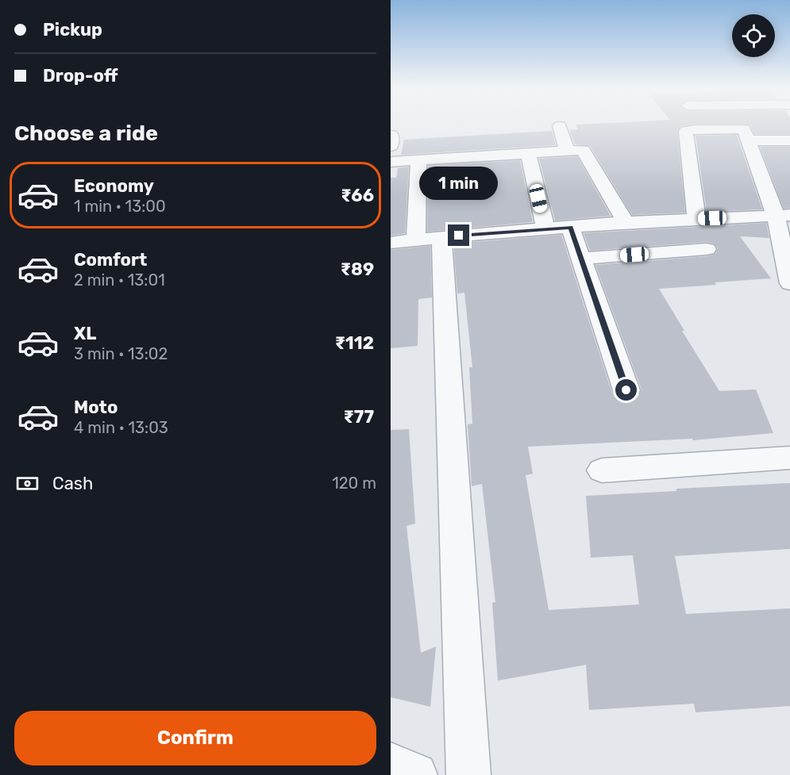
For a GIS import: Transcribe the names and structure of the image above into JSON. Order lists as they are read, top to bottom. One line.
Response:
{"page":{"banner":["Pickup","Drop-off"],"heading":"Choose a ride","list":[{"name":"Economy","note":"1 min · 13:00","value":"₹66"},{"name":"Comfort","note":"2 min · 13:01","value":"₹89"},{"name":"XL","note":"3 min · 13:02","value":"₹112"},{"name":"Moto","note":"4 min · 13:03","value":"₹77"}],"bubble":"1 min","pay":["Cash","120 m"],"buttons":"Confirm"}}
